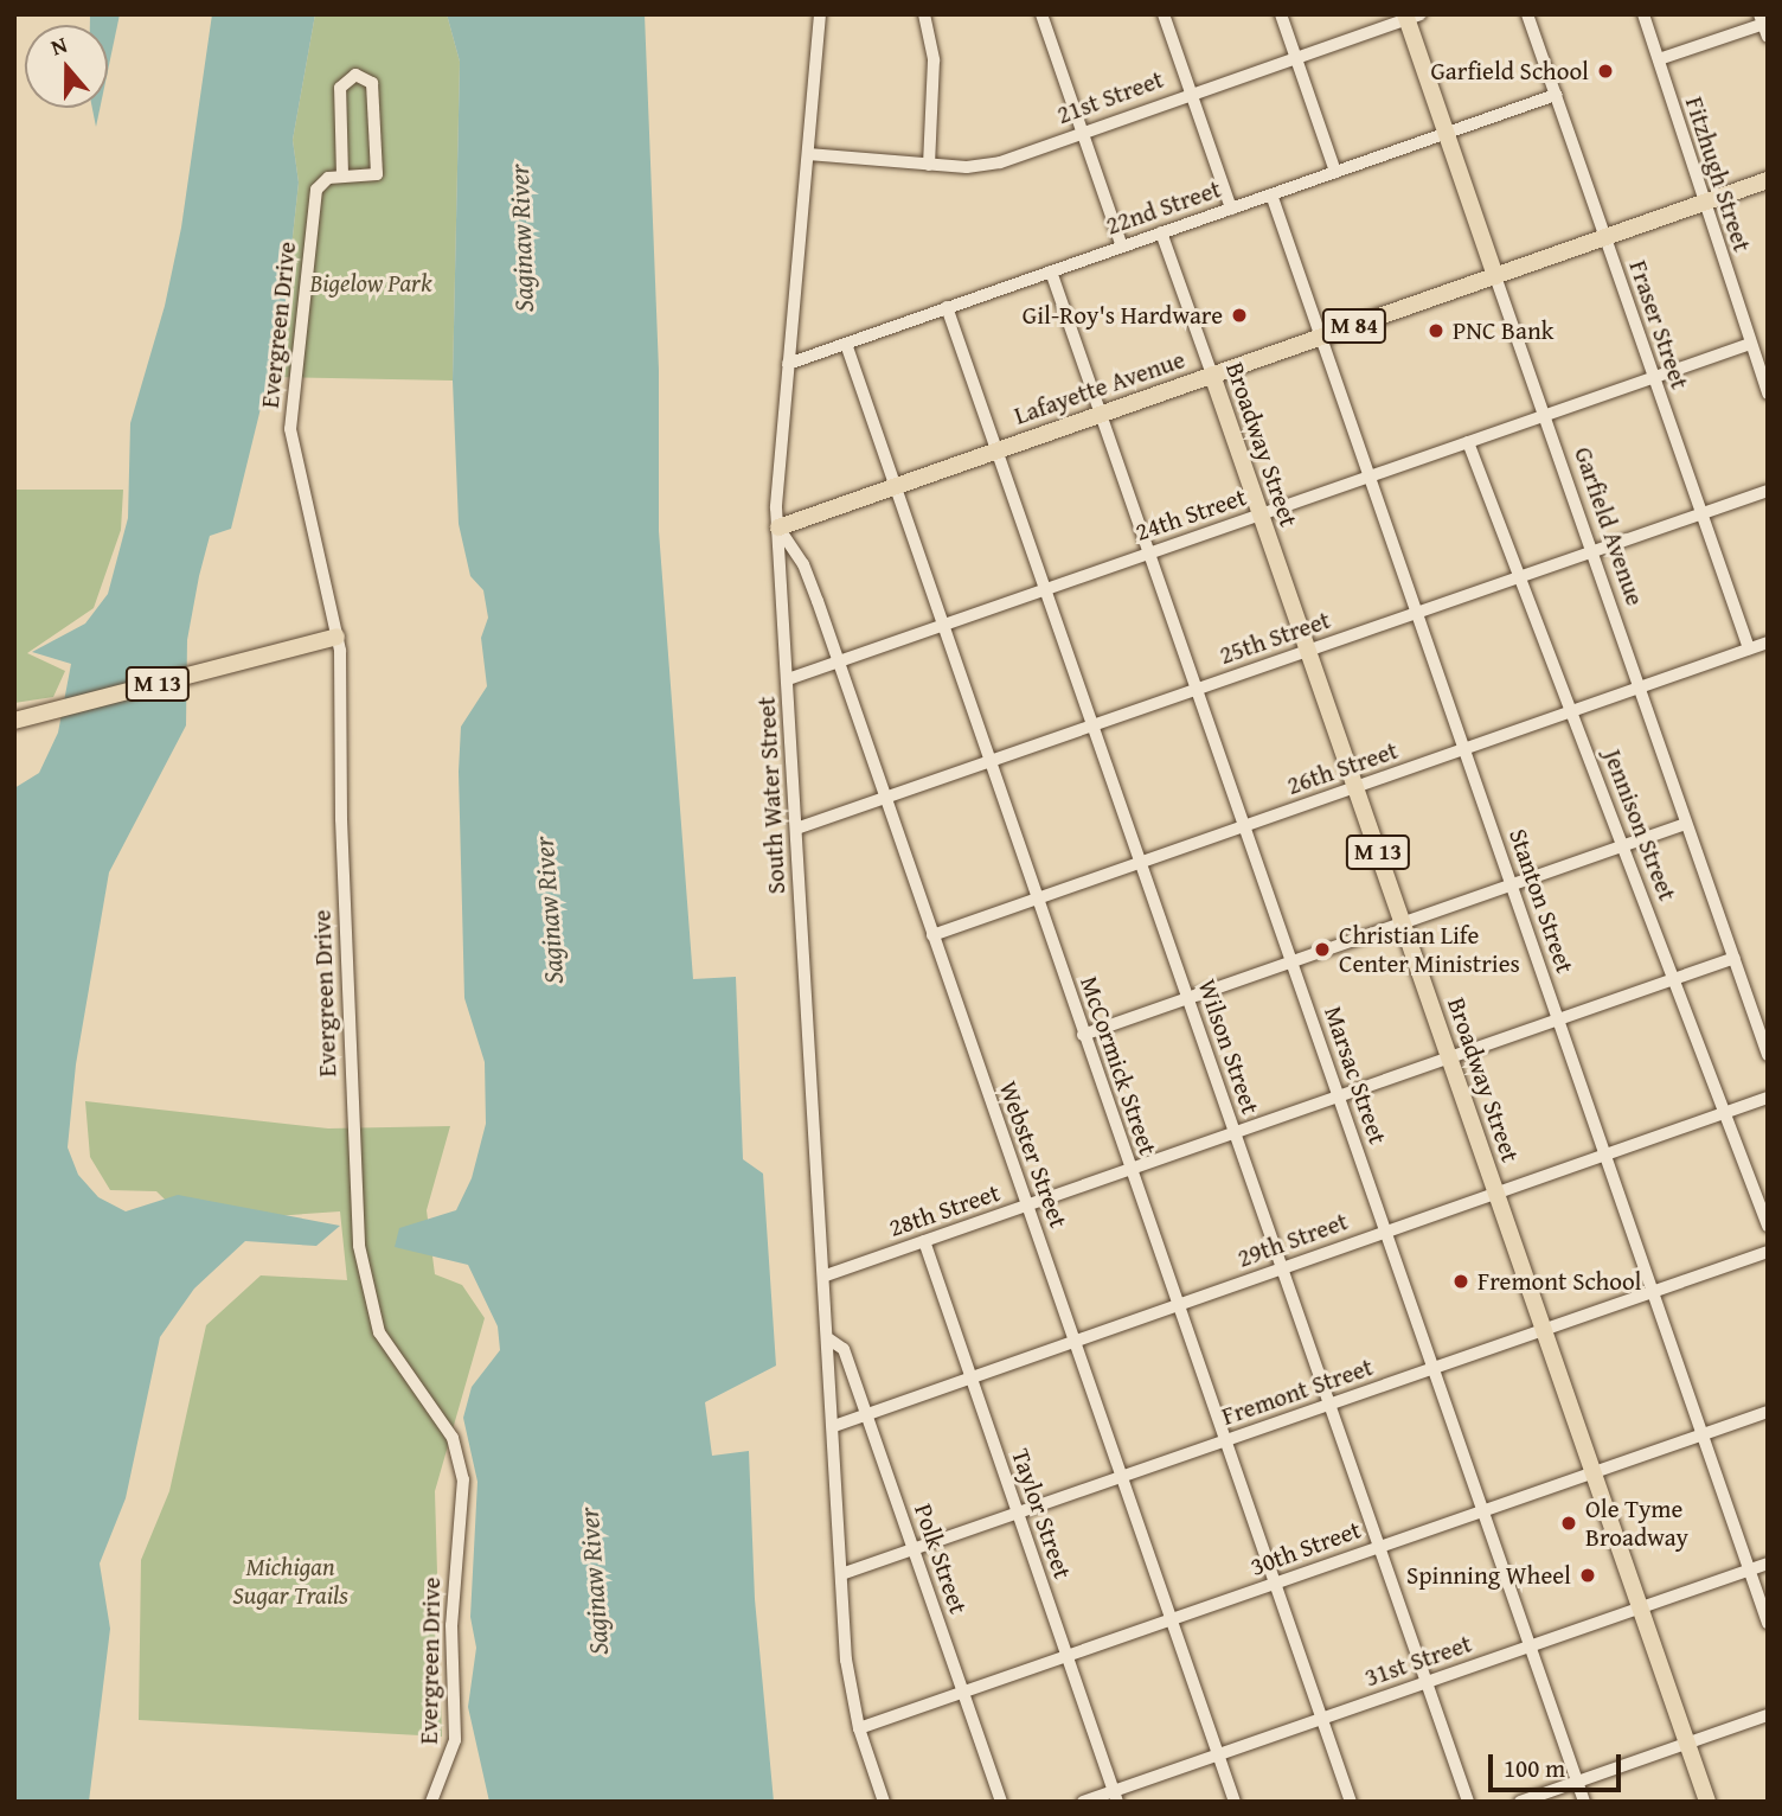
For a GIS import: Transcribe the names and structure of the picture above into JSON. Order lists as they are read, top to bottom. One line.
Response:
{"streets":{"main road":["M 84","Lafayette Avenue","Broadway Street","Garfield Avenue","M 13"],"street":["21st Street","Fitzhugh Street","22nd Street","Evergreen Drive","Fraser Street","24th Street","25th Street","26th Street","South Water Street","Jennison Street","Stanton Street","Wilson Street","McCormick Street","Marsac Street","Webster Street","28th Street","29th Street","Fremont Street","Taylor Street","30th Street","Polk Street","31st Street"]},"crossings":[["21st Street","Garfield Avenue"],["21st Street","South Water Street"],["Fitzhugh Street","Lafayette Avenue"],["Fitzhugh Street","24th Street"],["22nd Street","Fraser Street"],["22nd Street","Broadway Street"],["22nd Street","Garfield Avenue"],["22nd Street","South Water Street"],["22nd Street","Stanton Street"],["22nd Street","Wilson Street"],["22nd Street","McCormick Street"],["22nd Street","Marsac Street"],["Evergreen Drive","M 13"],["Fraser Street","Lafayette Avenue"],["Fraser Street","24th Street"],["Fraser Street","25th Street"],["Fraser Street","26th Street"],["Lafayette Avenue","Broadway Street"],["Lafayette Avenue","Garfield Avenue"],["Lafayette Avenue","South Water Street"],["Lafayette Avenue","Stanton Street"],["Lafayette Avenue","Wilson Street"],["Lafayette Avenue","McCormick Street"],["Lafayette Avenue","Marsac Street"],["Lafayette Avenue","Webster Street"],["Broadway Street","24th Street"],["Broadway Street","25th Street"],["Broadway Street","26th Street"],["Broadway Street","28th Street"],["Broadway Street","29th Street"],["Broadway Street","Fremont Street"],["Broadway Street","30th Street"],["Broadway Street","31st Street"],["24th Street","Garfield Avenue"],["24th Street","South Water Street"],["24th Street","Jennison Street"],["24th Street","Stanton Street"],["24th Street","Wilson Street"],["24th Street","McCormick Street"],["24th Street","Marsac Street"],["24th Street","Webster Street"],["Garfield Avenue","25th Street"],["Garfield Avenue","26th Street"],["Garfield Avenue","28th Street"],["25th Street","South Water Street"],["25th Street","Jennison Street"],["25th Street","Stanton Street"],["25th Street","Wilson Street"],["25th Street","McCormick Street"],["25th Street","Marsac Street"],["25th Street","Webster Street"],["26th Street","Jennison Street"],["26th Street","Stanton Street"],["26th Street","Wilson Street"],["26th Street","McCormick Street"],["26th Street","Marsac Street"],["26th Street","Webster Street"],["South Water Street","Webster Street"],["South Water Street","28th Street"],["South Water Street","29th Street"],["South Water Street","Fremont Street"],["South Water Street","30th Street"],["South Water Street","Polk Street"],["Jennison Street","28th Street"],["Jennison Street","29th Street"],["Stanton Street","28th Street"],["Stanton Street","29th Street"],["Stanton Street","Fremont Street"],["Stanton Street","30th Street"],["Stanton Street","31st Street"],["Wilson Street","28th Street"],["Wilson Street","29th Street"],["Wilson Street","Fremont Street"],["Wilson Street","30th Street"],["Wilson Street","31st Street"],["McCormick Street","28th Street"],["McCormick Street","29th Street"],["McCormick Street","Fremont Street"],["McCormick Street","30th Street"],["McCormick Street","31st Street"],["Marsac Street","28th Street"],["Marsac Street","29th Street"],["Marsac Street","Fremont Street"],["Marsac Street","30th Street"],["Marsac Street","31st Street"],["Webster Street","28th Street"],["Webster Street","29th Street"],["Webster Street","Fremont Street"],["Webster Street","30th Street"],["Webster Street","31st Street"],["28th Street","Taylor Street"],["29th Street","Taylor Street"],["29th Street","Polk Street"],["Fremont Street","Taylor Street"],["Fremont Street","Polk Street"],["Taylor Street","30th Street"],["Taylor Street","31st Street"],["30th Street","Polk Street"]],"water":["Saginaw River"],"parks":["Bigelow Park","Michigan Sugar Trails"],"places":["Garfield School","Gil-Roy's Hardware","PNC Bank","Christian Life Center Ministries","Fremont School","Ole Tyme Broadway","Spinning Wheel"],"scale_bar":"100 m","north":"top"}
